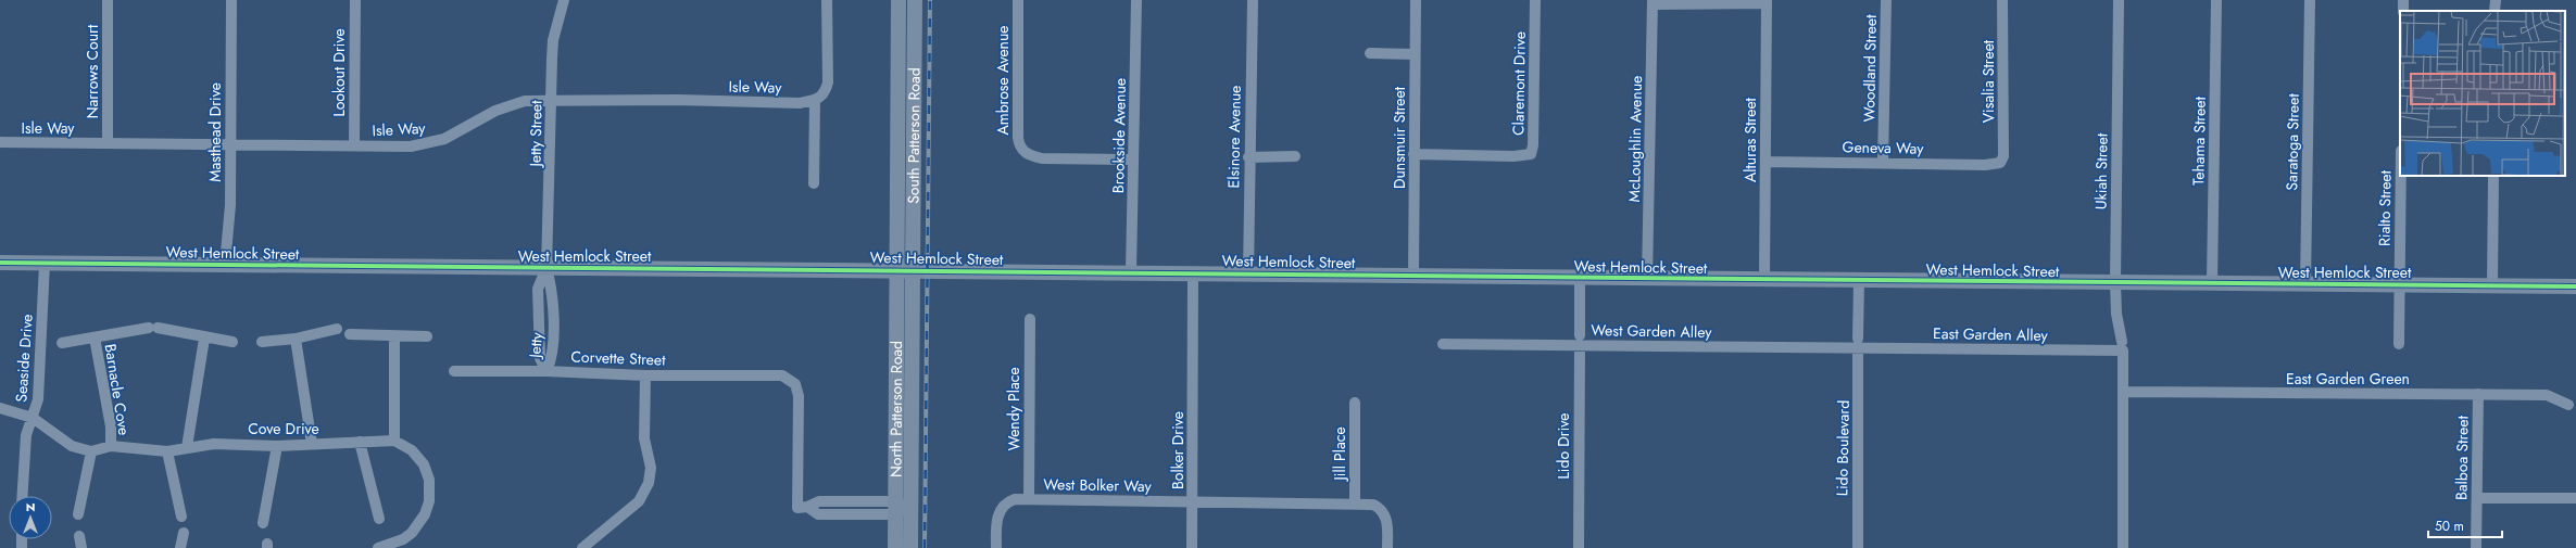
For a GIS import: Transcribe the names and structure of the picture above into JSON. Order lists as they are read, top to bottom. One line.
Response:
{"streets":{"street":["Woodland Street","Narrows Court","Lookout Drive","Ambrose Avenue","Visalia Street","Claremont Drive","Isle Way","Masthead Drive","Jetty Street","South Patterson Road","Brookside Avenue","Elsinore Avenue","Dunsmuir Street","McLoughlin Avenue","Alturas Street","Tehama Street","Saratoga Street","Geneva Way","Ukiah Street","Rialto Street","West Hemlock Street","West Garden Alley","East Garden Alley","Jetty","Seaside Drive","Corvette Street","East Garden Green","Barnacle Cove","North Patterson Road","Wendy Place","Cove Drive","Lido Drive","Lido Boulevard","Bolker Drive","Jill Place","Balboa Street","West Bolker Way"]},"crossings":[["Woodland Street","Geneva Way"],["Narrows Court","Isle Way"],["Lookout Drive","Isle Way"],["Ambrose Avenue","Brookside Avenue"],["Visalia Street","Geneva Way"],["Claremont Drive","Dunsmuir Street"],["Isle Way","Masthead Drive"],["Isle Way","Jetty Street"],["Masthead Drive","West Hemlock Street"],["Jetty Street","West Hemlock Street"],["Jetty Street","Jetty"],["South Patterson Road","West Hemlock Street"],["South Patterson Road","North Patterson Road"],["Brookside Avenue","West Hemlock Street"],["Elsinore Avenue","West Hemlock Street"],["Dunsmuir Street","West Hemlock Street"],["McLoughlin Avenue","West Hemlock Street"],["Alturas Street","Geneva Way"],["Alturas Street","West Hemlock Street"],["Tehama Street","West Hemlock Street"],["Saratoga Street","West Hemlock Street"],["Ukiah Street","West Hemlock Street"],["Ukiah Street","East Garden Alley"],["Ukiah Street","East Garden Green"],["Rialto Street","West Hemlock Street"],["West Hemlock Street","Jetty"],["West Hemlock Street","Seaside Drive"],["West Hemlock Street","North Patterson Road"],["West Hemlock Street","Lido Drive"],["West Hemlock Street","Lido Boulevard"],["West Hemlock Street","Bolker Drive"],["West Garden Alley","East Garden Alley"],["West Garden Alley","Lido Drive"],["West Garden Alley","Lido Boulevard"],["East Garden Alley","Lido Boulevard"],["Jetty","Corvette Street"],["Corvette Street","North Patterson Road"],["East Garden Green","Balboa Street"],["Barnacle Cove","Cove Drive"],["Wendy Place","West Bolker Way"],["Bolker Drive","Jill Place"],["Bolker Drive","West Bolker Way"]],"scale_bar":"50 m","north":"top"}
